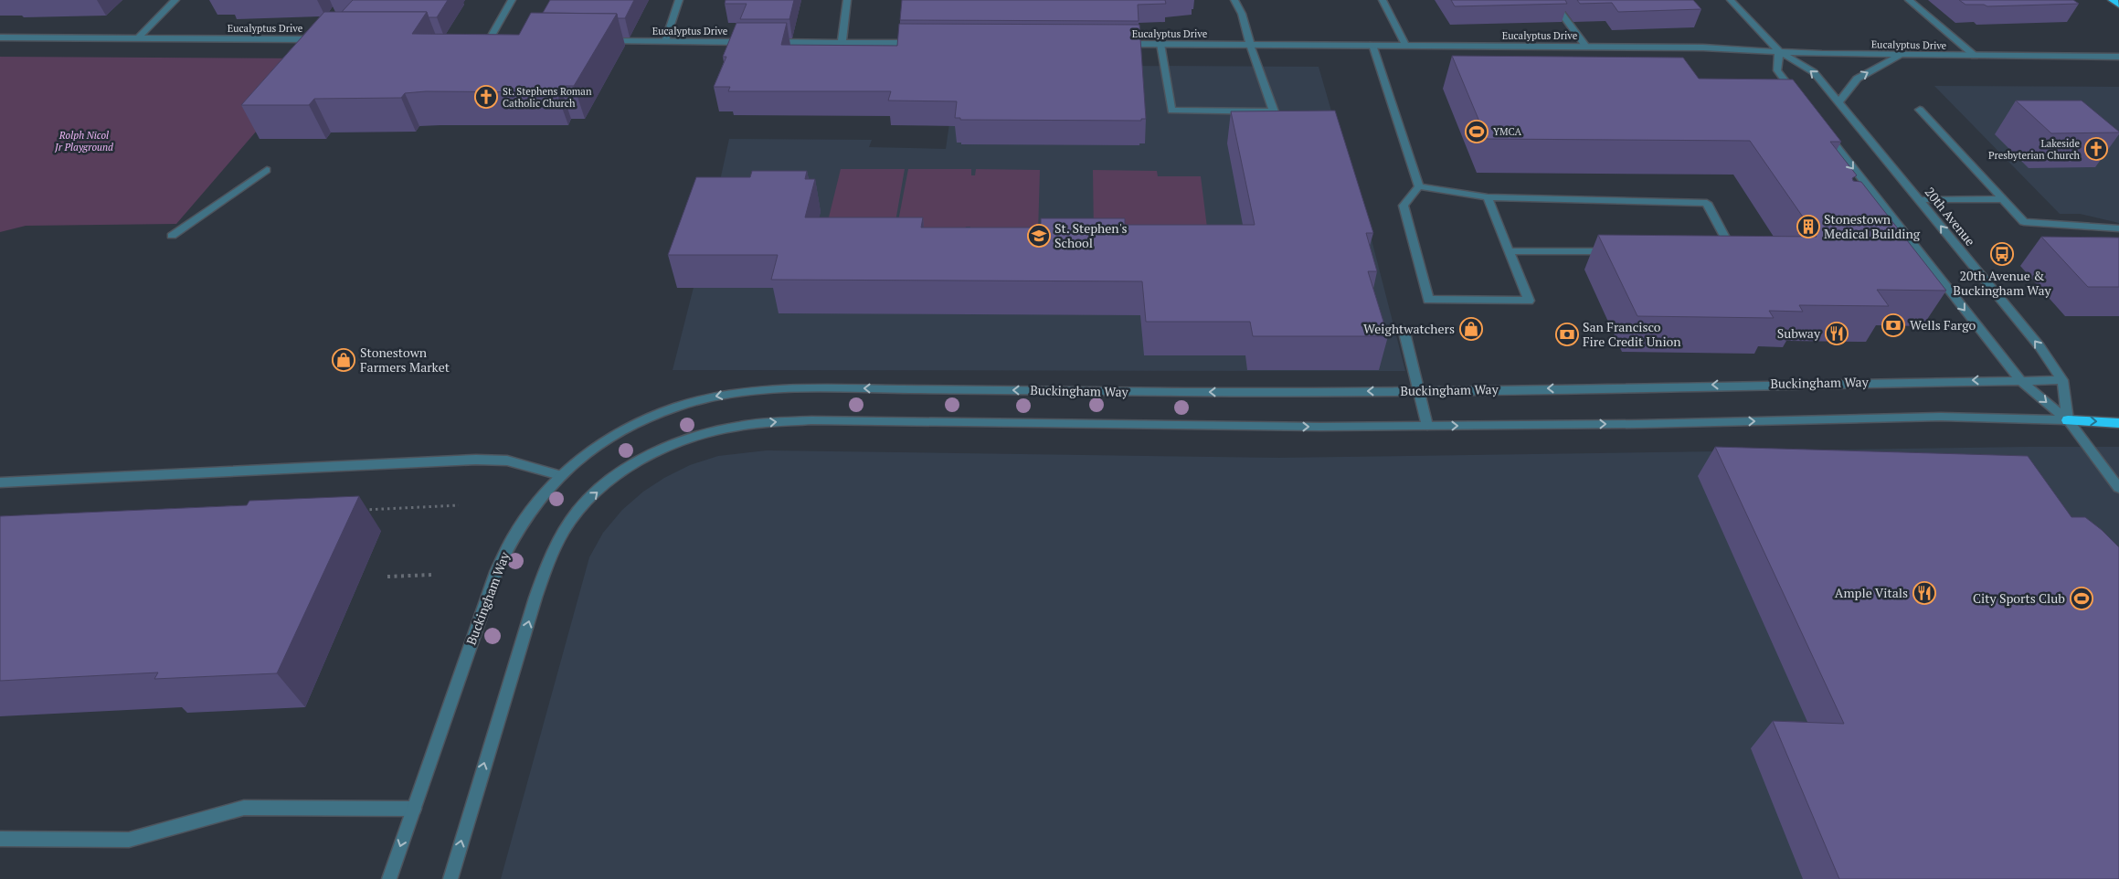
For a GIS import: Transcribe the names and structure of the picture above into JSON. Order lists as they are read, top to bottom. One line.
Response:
{"streets":{"street":["Eucalyptus Drive","20th Avenue","Buckingham Way"]},"crossings":[["Eucalyptus Drive","20th Avenue"],["20th Avenue","Buckingham Way"]],"parks":["Rolph Nicol Jr Playground"],"places":{"church":["St. Stephens Roman Catholic Church","Lakeside Presbyterian Church"],"sports":["YMCA","City Sports Club"],"building":["Stonestown Medical Building"],"school or university":["St. Stephen's School"],"bus stop":["20th Avenue & Buckingham Way"],"bank":["Wells Fargo","San Francisco Fire Credit Union"],"shop":["Weightwatchers","Stonestown Farmers Market"],"restaurant":["Subway","Ample Vitals"]}}
